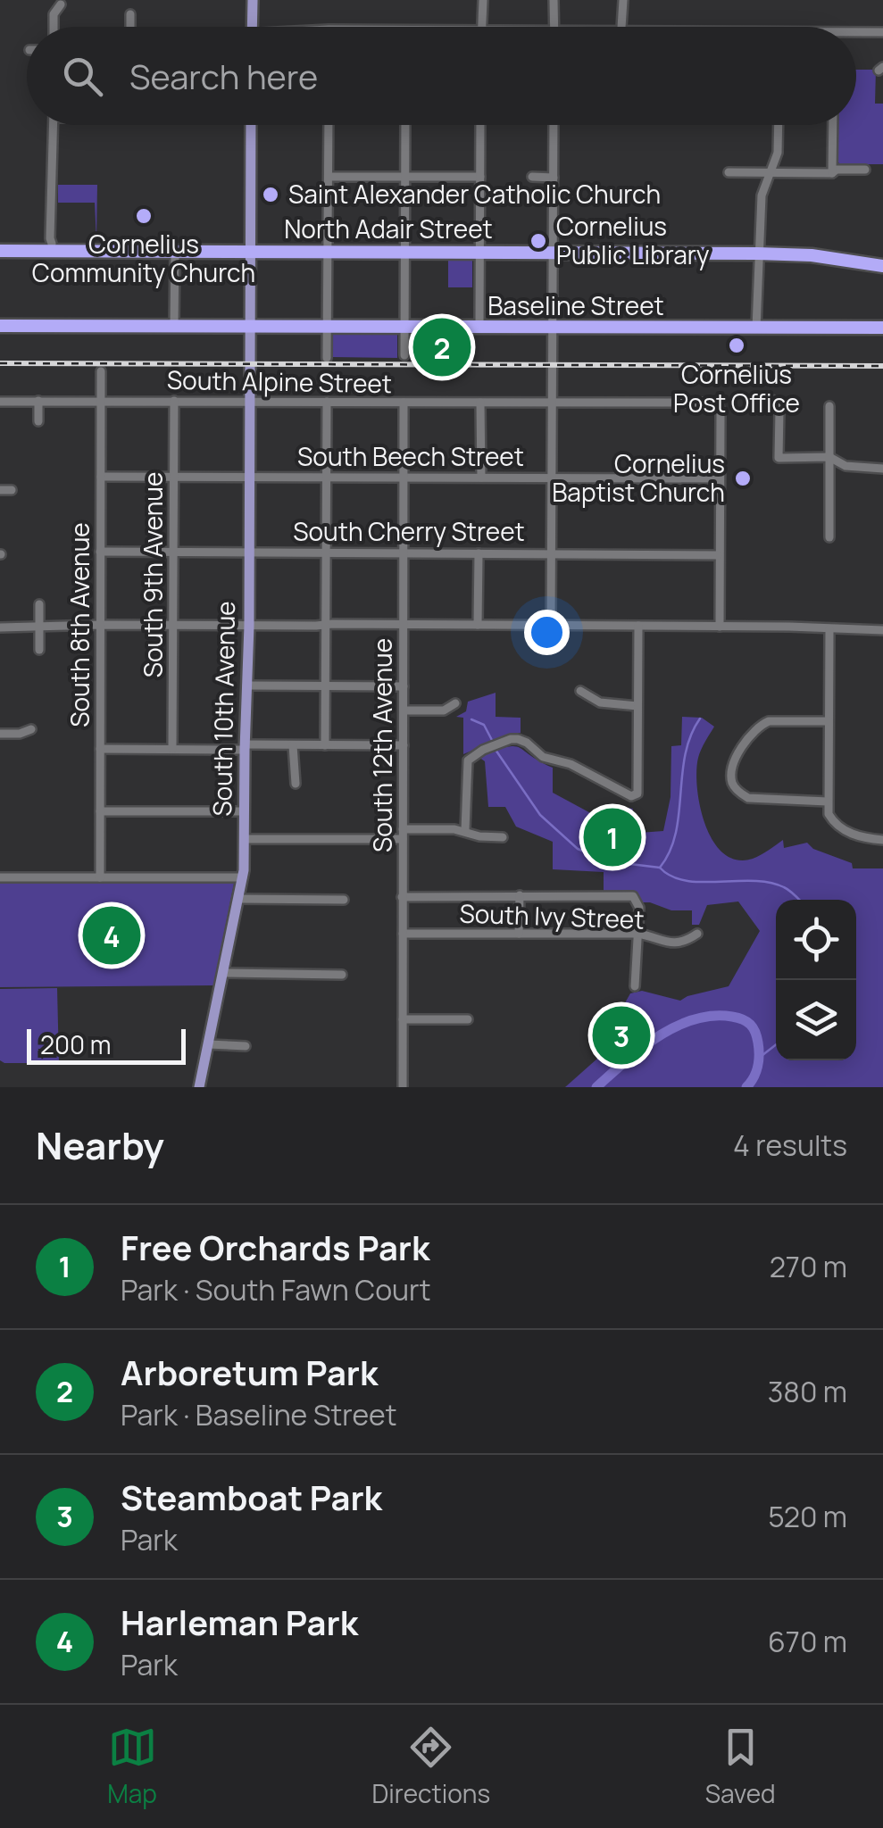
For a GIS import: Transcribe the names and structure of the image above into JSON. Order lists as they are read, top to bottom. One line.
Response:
{"streets":{"highway":["North Adair Street","Baseline Street"],"main road":["South 10th Avenue"],"street":["South Alpine Street","South Beech Street","South Cherry Street","South 9th Avenue","South 8th Avenue","South 12th Avenue","South Ivy Street"]},"crossings":[["North Adair Street","South 10th Avenue"],["Baseline Street","South 10th Avenue"],["South Alpine Street","South Beech Street"],["South Alpine Street","South 9th Avenue"],["South Alpine Street","South 8th Avenue"],["South Alpine Street","South 10th Avenue"],["South Alpine Street","South 12th Avenue"],["South Beech Street","South 9th Avenue"],["South Beech Street","South 8th Avenue"],["South Beech Street","South 10th Avenue"],["South Beech Street","South 12th Avenue"],["South Cherry Street","South 9th Avenue"],["South Cherry Street","South 8th Avenue"],["South Cherry Street","South 10th Avenue"],["South Cherry Street","South 12th Avenue"],["South 12th Avenue","South Ivy Street"]],"places":["Saint Alexander Catholic Church","Cornelius Community Church","Cornelius Public Library","Cornelius Post Office","Cornelius Baptist Church"],"scale_bar":"200 m","page":{"search":"Search here","pins":["2","1","4","3"],"scale":"200 m","heading":["Nearby","4 results"],"list":[{"mark":"1","name":"Free Orchards Park","note":"Park · South Fawn Court","value":"270 m"},{"mark":"2","name":"Arboretum Park","note":"Park · Baseline Street","value":"380 m"},{"mark":"3","name":"Steamboat Park","note":"Park","value":"520 m"},{"mark":"4","name":"Harleman Park","note":"Park","value":"670 m"}],"nav":["Map","Directions","Saved"]}}
